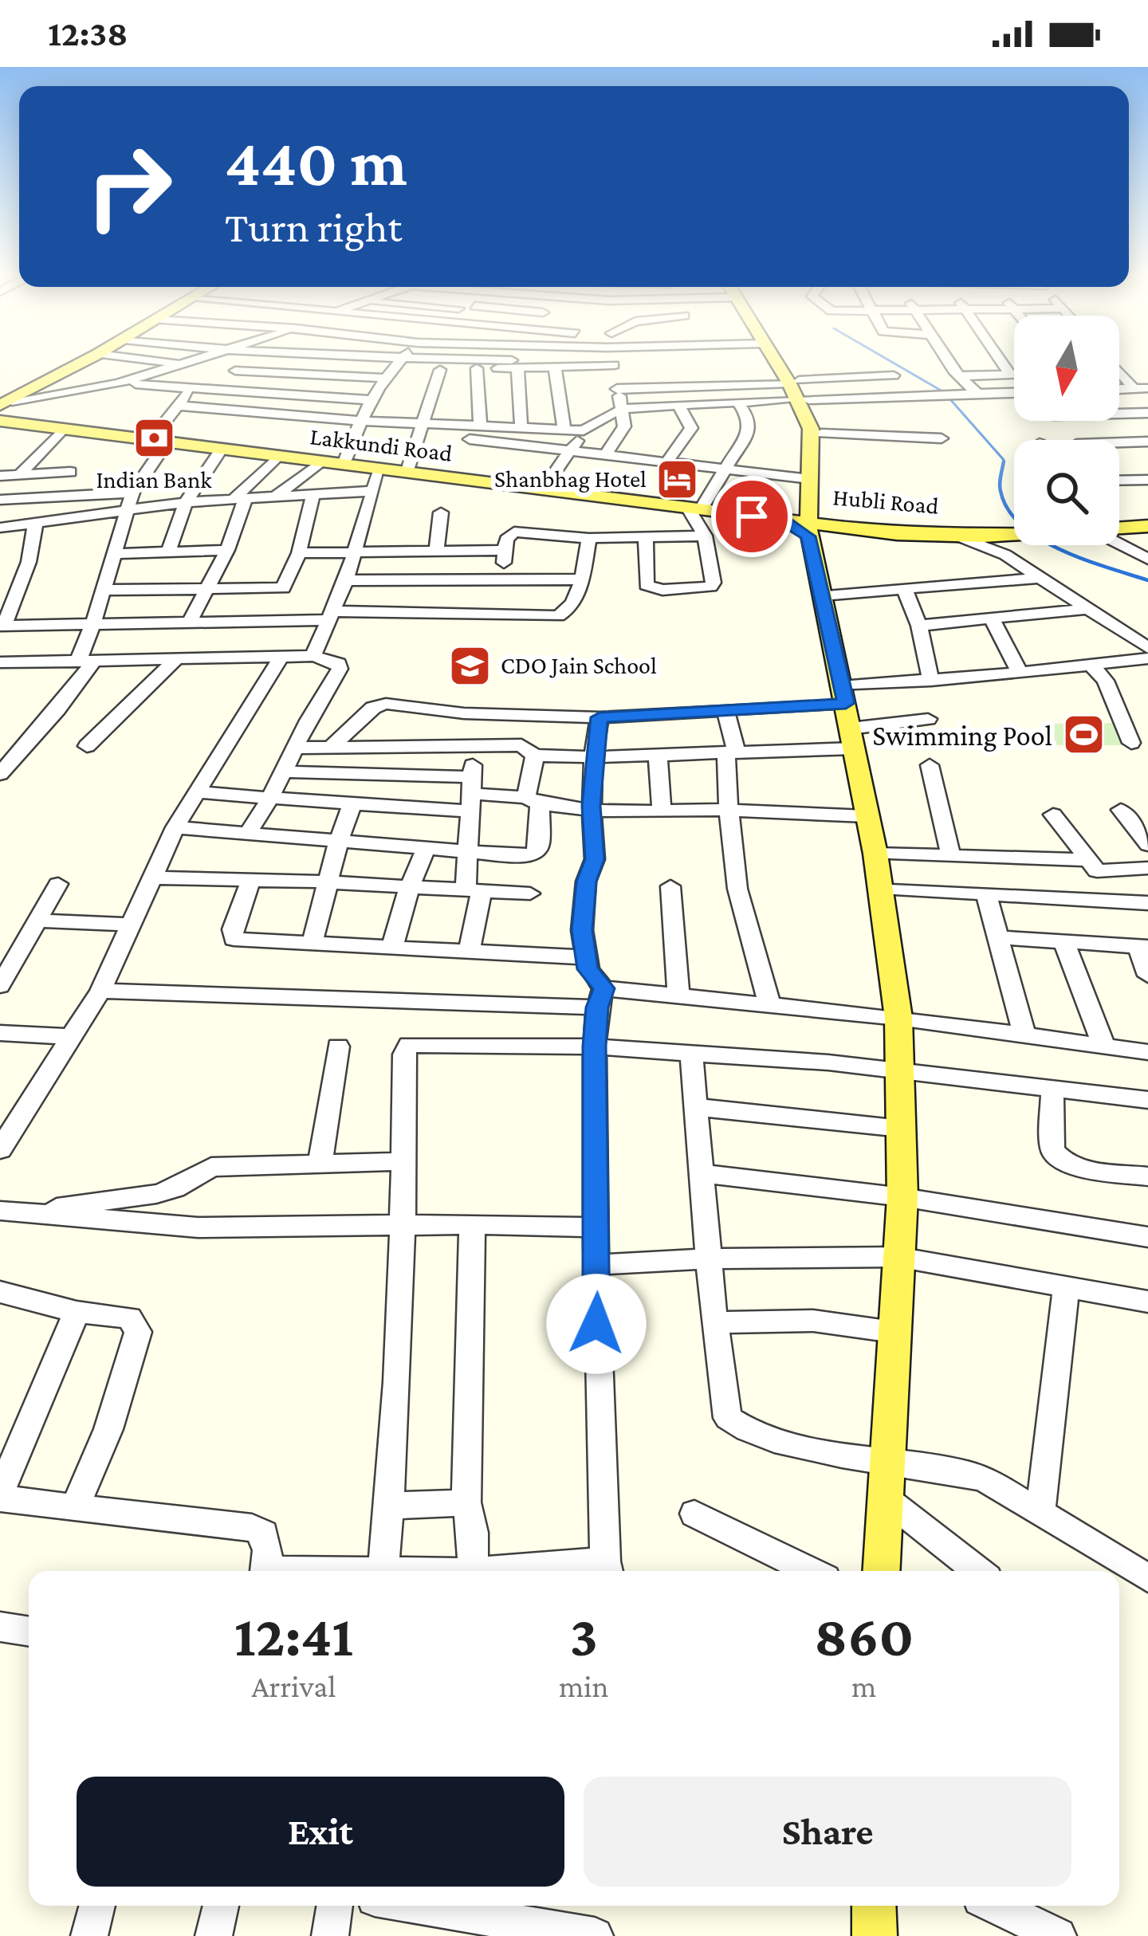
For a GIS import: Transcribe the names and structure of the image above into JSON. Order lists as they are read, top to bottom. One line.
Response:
{"streets":{"main road":["Lakkundi Road","Hubli Road"]},"crossings":[["Lakkundi Road","Hubli Road"]],"places":{"bank":["Indian Bank"],"hotel":["Shanbhag Hotel"],"school or university":["CDO Jain School"],"sports":["Swimming Pool"]},"north":"bottom","page":{"status":"12:38","turn":["440 m","Turn right"],"eta":["12:41","Arrival","3","min","860","m"],"buttons":["Exit","Share"]}}
